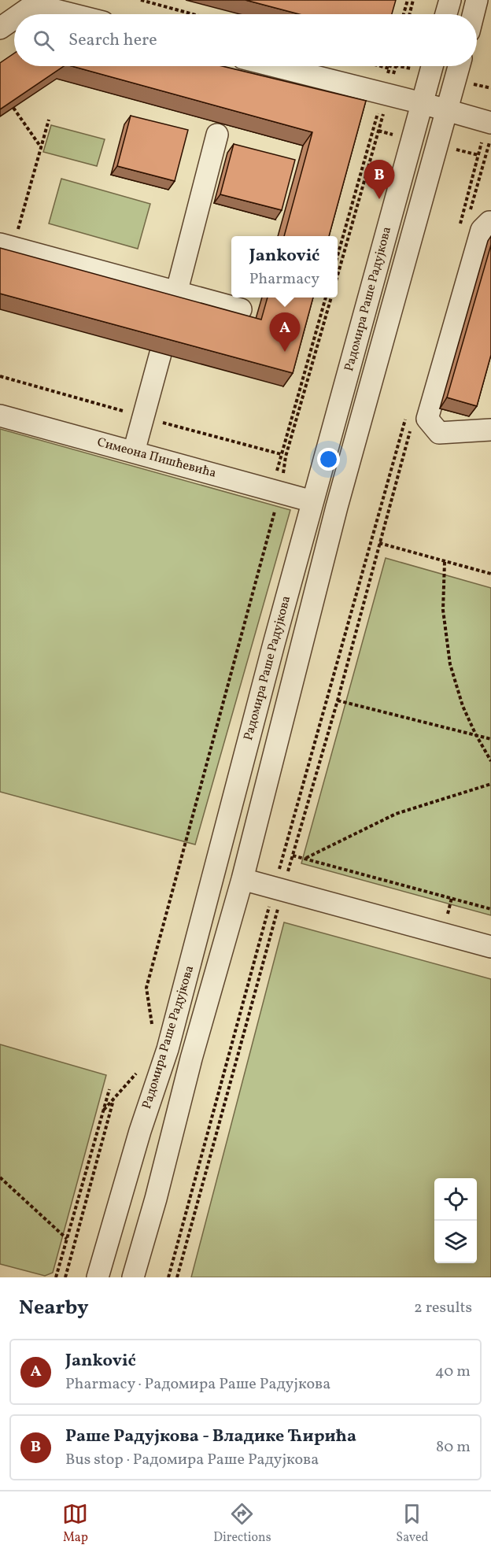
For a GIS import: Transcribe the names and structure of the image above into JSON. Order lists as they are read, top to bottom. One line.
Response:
{"streets":{"street":["Радомира Раше Радујкова","Симеона Пишћевића"]},"crossings":[["Радомира Раше Радујкова","Симеона Пишћевића"]],"page":{"search":"Search here","pins":["B","A"],"popup":["Janković","Pharmacy"],"heading":["Nearby","2 results"],"list":[{"mark":"A","name":"Janković","note":"Pharmacy · Радомира Раше Радујкова","value":"40 m"},{"mark":"B","name":"Раше Радујкова - Владике Ћирића","note":"Bus stop · Радомира Раше Радујкова","value":"80 m"}],"nav":["Map","Directions","Saved"]}}
